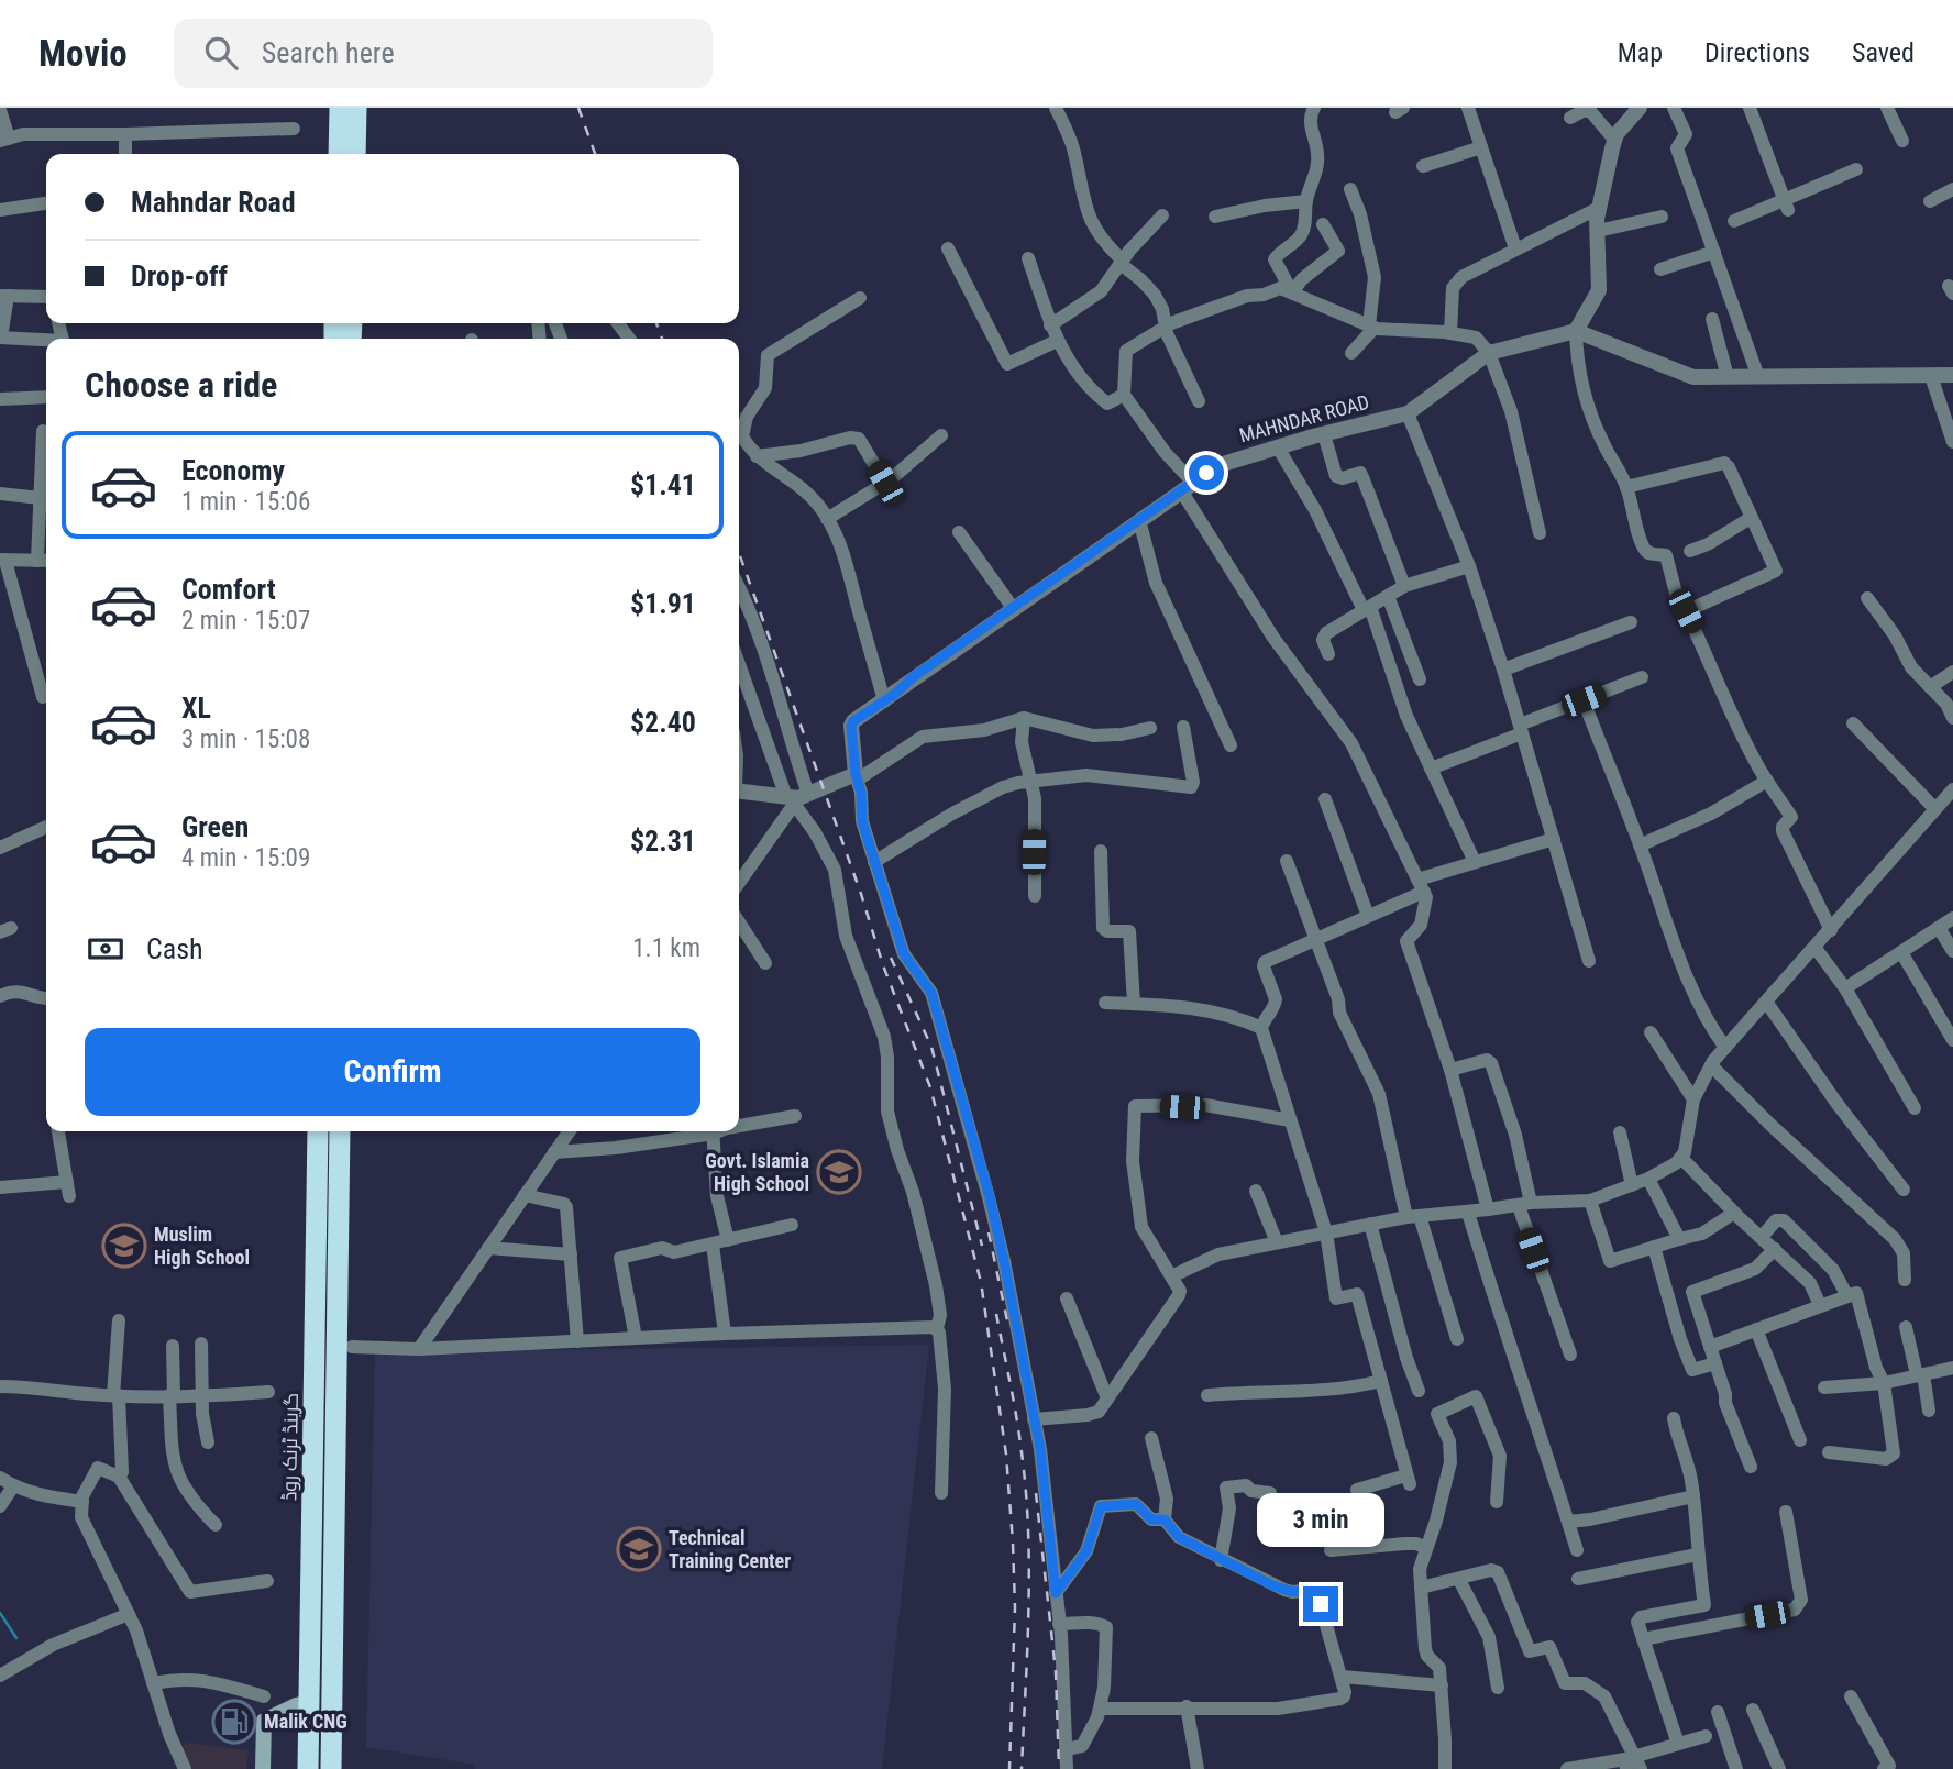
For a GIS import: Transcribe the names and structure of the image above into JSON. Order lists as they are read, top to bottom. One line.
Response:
{"streets":{"highway":["گرینڈ ٹرنک روڈ"],"street":["MAHNDAR ROAD"]},"places":{"school or university":["Govt. Islamia High School","Muslim High School","Technical Training Center"],"fuel station":["Malik CNG"]},"page":{"header":"Movio","search":"Search here","nav":["Map","Directions","Saved"],"banner":["Mahndar Road","Drop-off"],"heading":"Choose a ride","list":[{"name":"Economy","note":"1 min · 15:06","value":"$1.41"},{"name":"Comfort","note":"2 min · 15:07","value":"$1.91"},{"name":"XL","note":"3 min · 15:08","value":"$2.40"},{"name":"Green","note":"4 min · 15:09","value":"$2.31"}],"pay":["Cash","1.1 km"],"buttons":"Confirm","bubble":"3 min"}}
